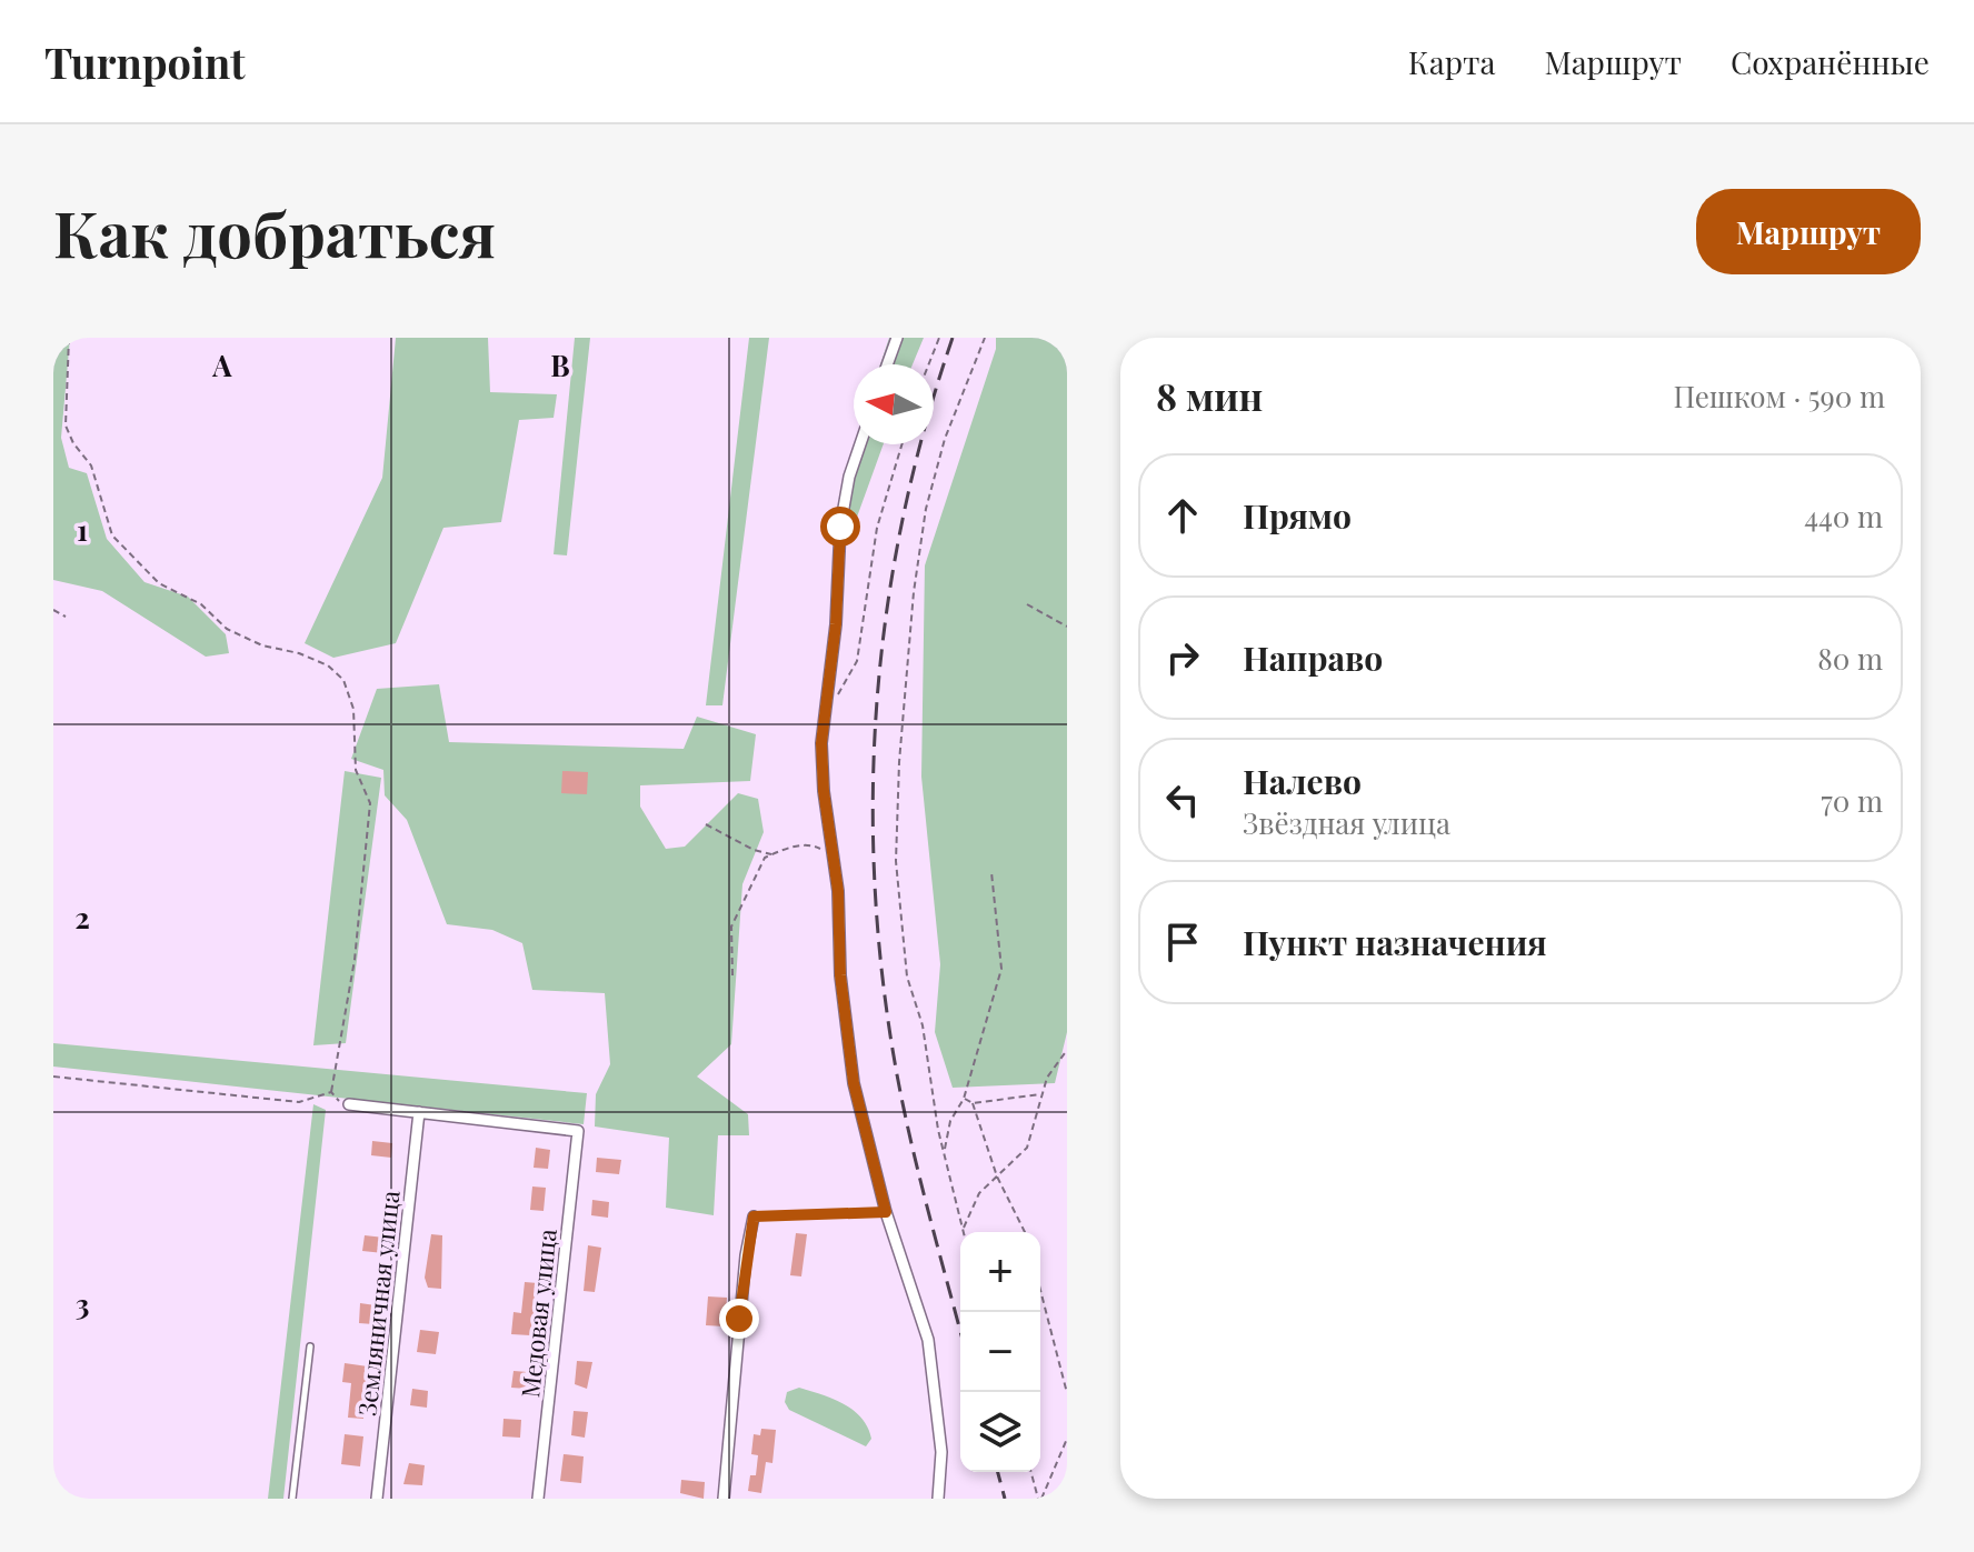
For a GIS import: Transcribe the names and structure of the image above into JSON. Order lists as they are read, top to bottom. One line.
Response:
{"streets":{"street":["Земляничная улица","Медовая улица"]},"crossings":[["Земляничная улица","Медовая улица"]],"north":"left","page":{"header":"Turnpoint","nav":["Карта","Маршрут","Сохранённые"],"buttons":"Маршрут","title":"Как добраться","heading":["8 мин","Пешком · 590 m"],"list":[["Прямо","440 m"],["Направо","80 m"],["Налево","Звёздная улица","70 m"],"Пункт назначения"],"map_buttons":["+","−"]},"grid":{"columns":["A","B"],"rows":["1","2","3"]}}
